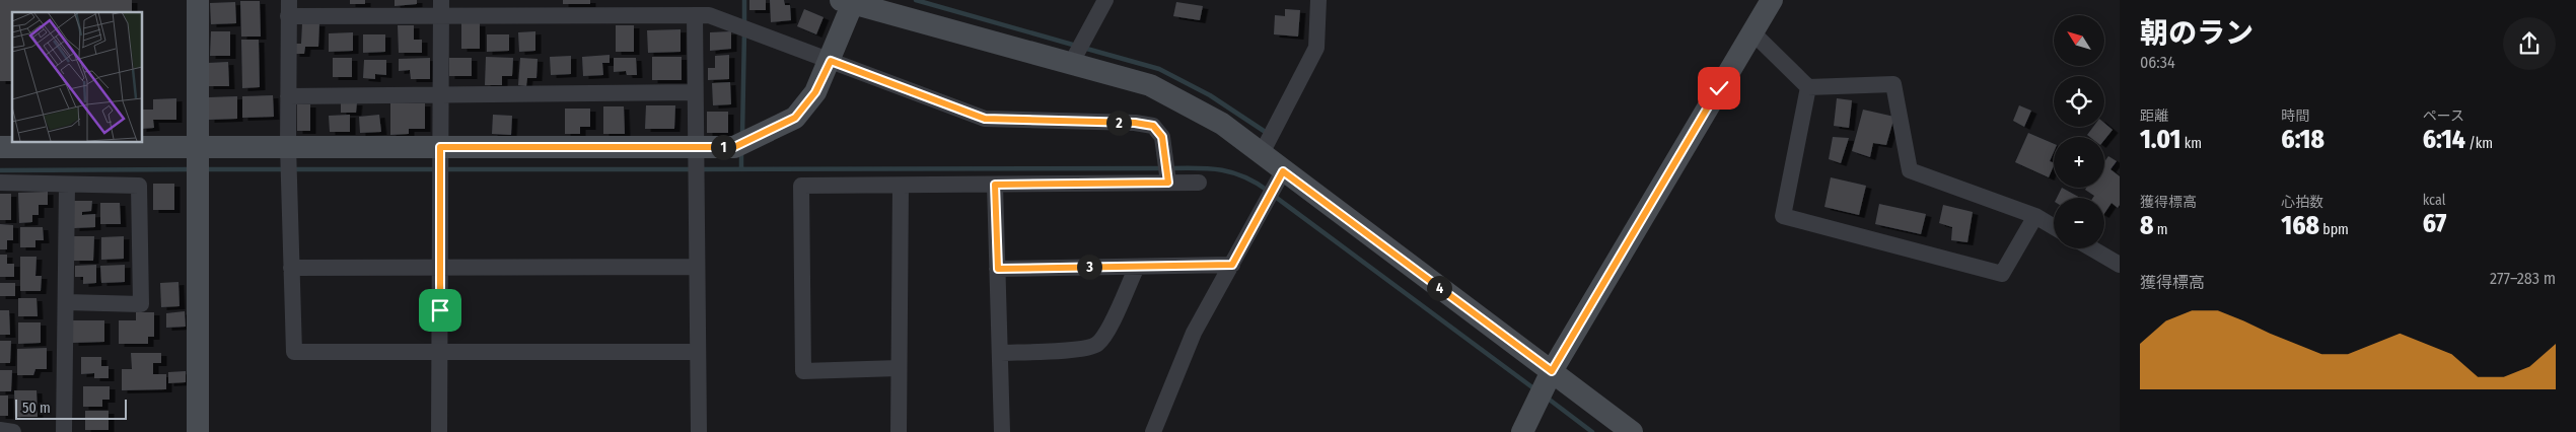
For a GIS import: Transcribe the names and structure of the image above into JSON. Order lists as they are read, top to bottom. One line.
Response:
{"scale_bar":"50 m","north":"top left","page":{"heading":["朝のラン","06:34"],"map_buttons":["+","−"],"stats":[["距離","1.01 km"],["時間","6:18"],["ペース","6:14 /km"],["獲得標高","8 m"],["心拍数","168 bpm"],["kcal","67"]],"pins":["2","1","3","4"],"chart":["獲得標高","277–283 m"],"scale":"50 m"}}
